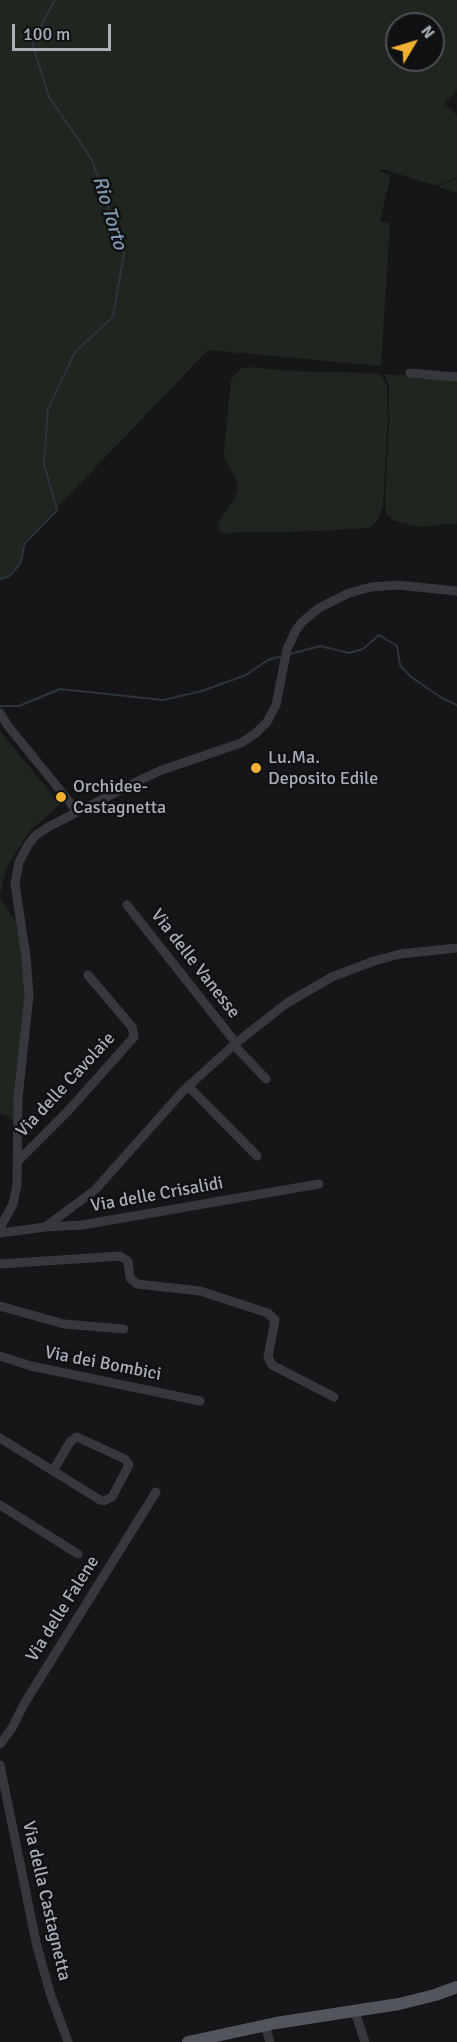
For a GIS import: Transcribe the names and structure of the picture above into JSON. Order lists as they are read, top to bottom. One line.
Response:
{"streets":{"street":["Via delle Vanesse","Via delle Cavolaie","Via delle Crisalidi","Via dei Bombici","Via delle Falene","Via della Castagnetta"]},"water":["Rio Torto"],"places":["Lu.Ma. Deposito Edile","Orchidee- Castagnetta"],"scale_bar":"100 m","north":"top right"}
